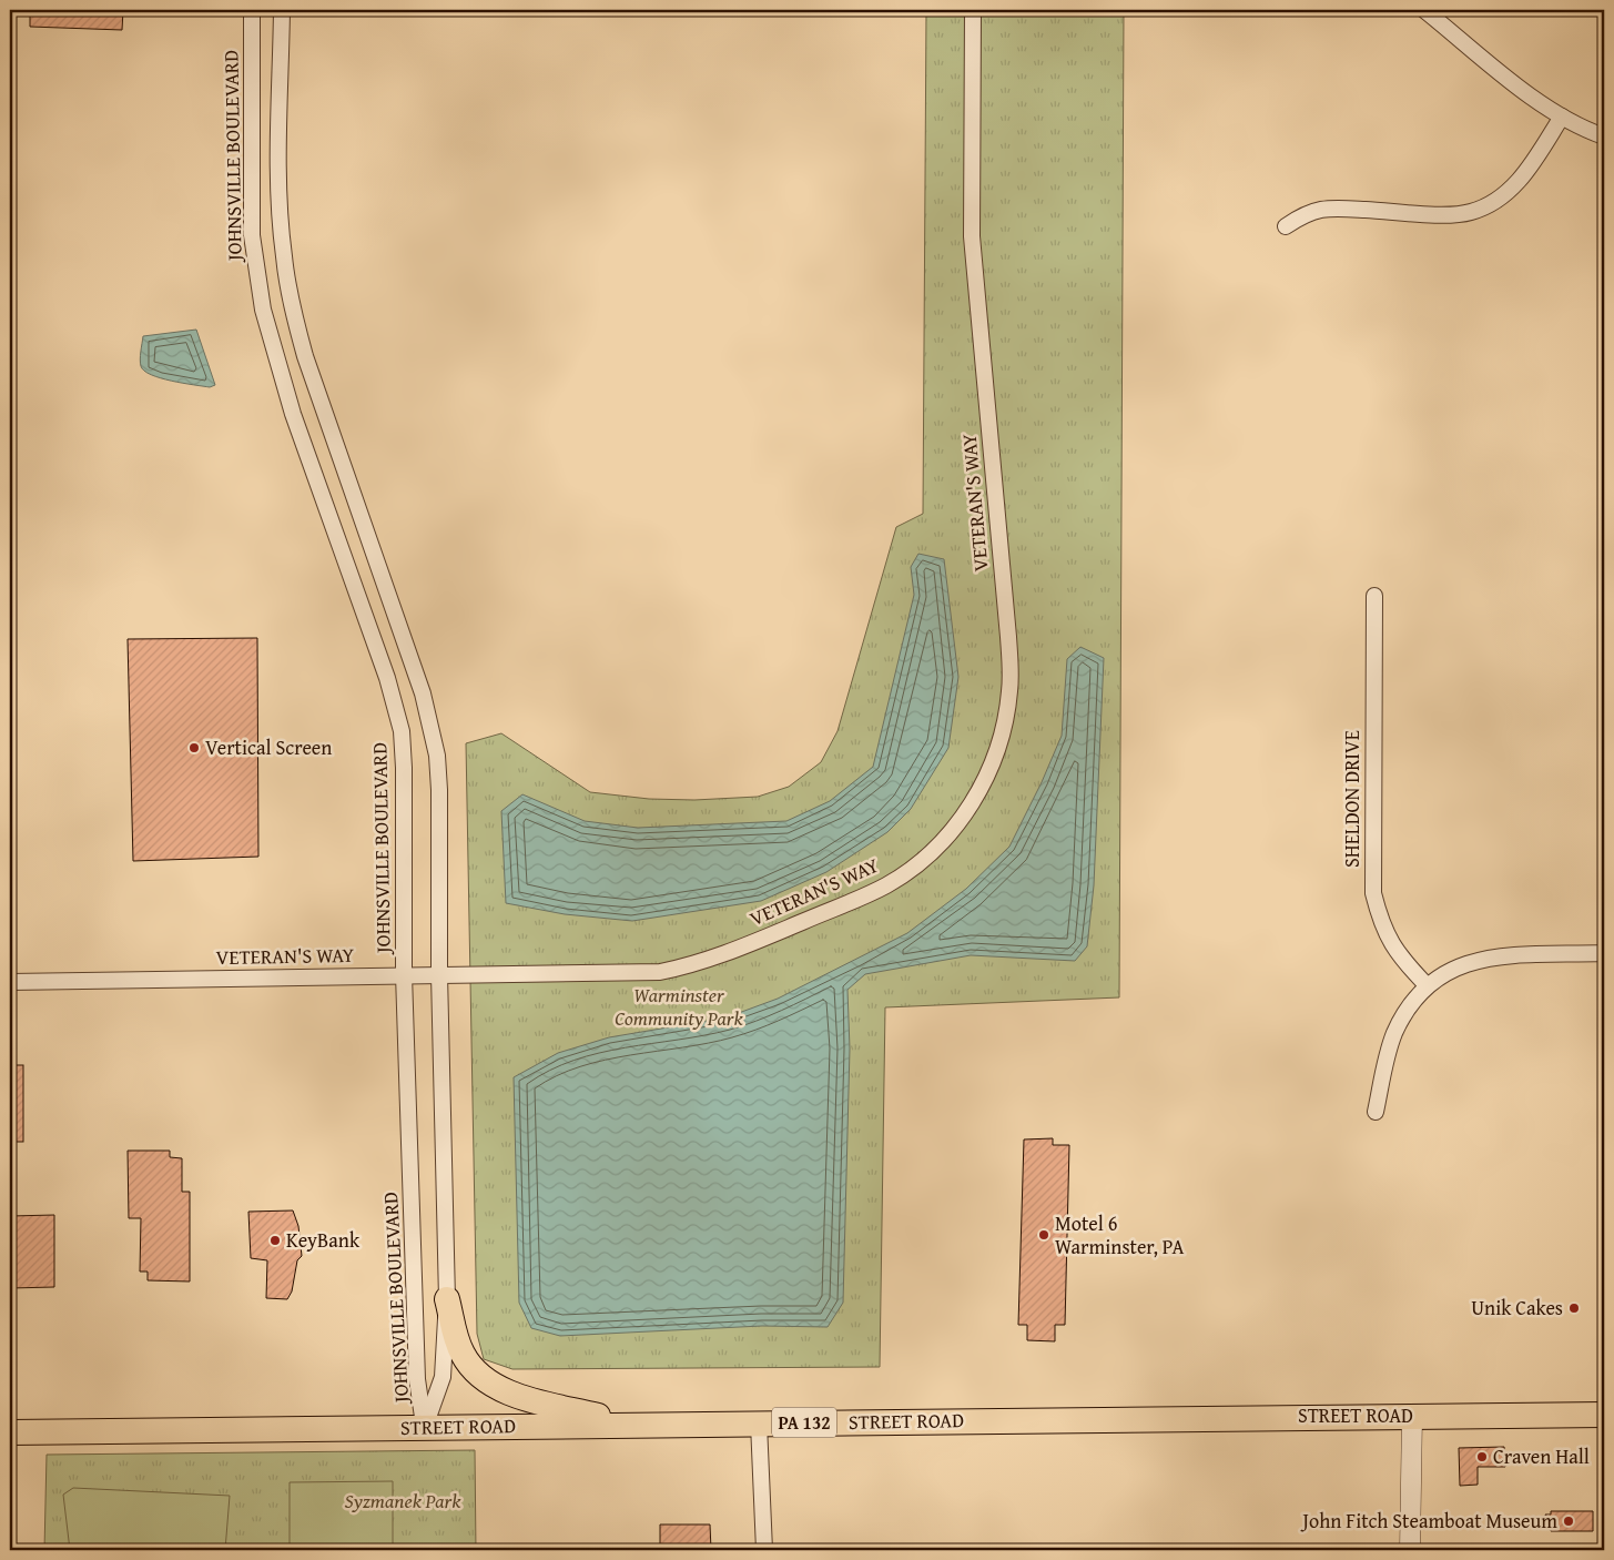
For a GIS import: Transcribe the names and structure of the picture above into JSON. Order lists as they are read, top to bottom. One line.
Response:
{"streets":{"main road":["STREET ROAD","PA 132"],"street":["JOHNSVILLE BOULEVARD","VETERAN'S WAY","SHELDON DRIVE"]},"crossings":[["JOHNSVILLE BOULEVARD","VETERAN'S WAY"],["JOHNSVILLE BOULEVARD","STREET ROAD"]],"parks":["Warminster Community Park","Syzmanek Park"],"places":["Vertical Screen","Motel 6 Warminster, PA","KeyBank","Unik Cakes","Craven Hall","John Fitch Steamboat Museum"]}
